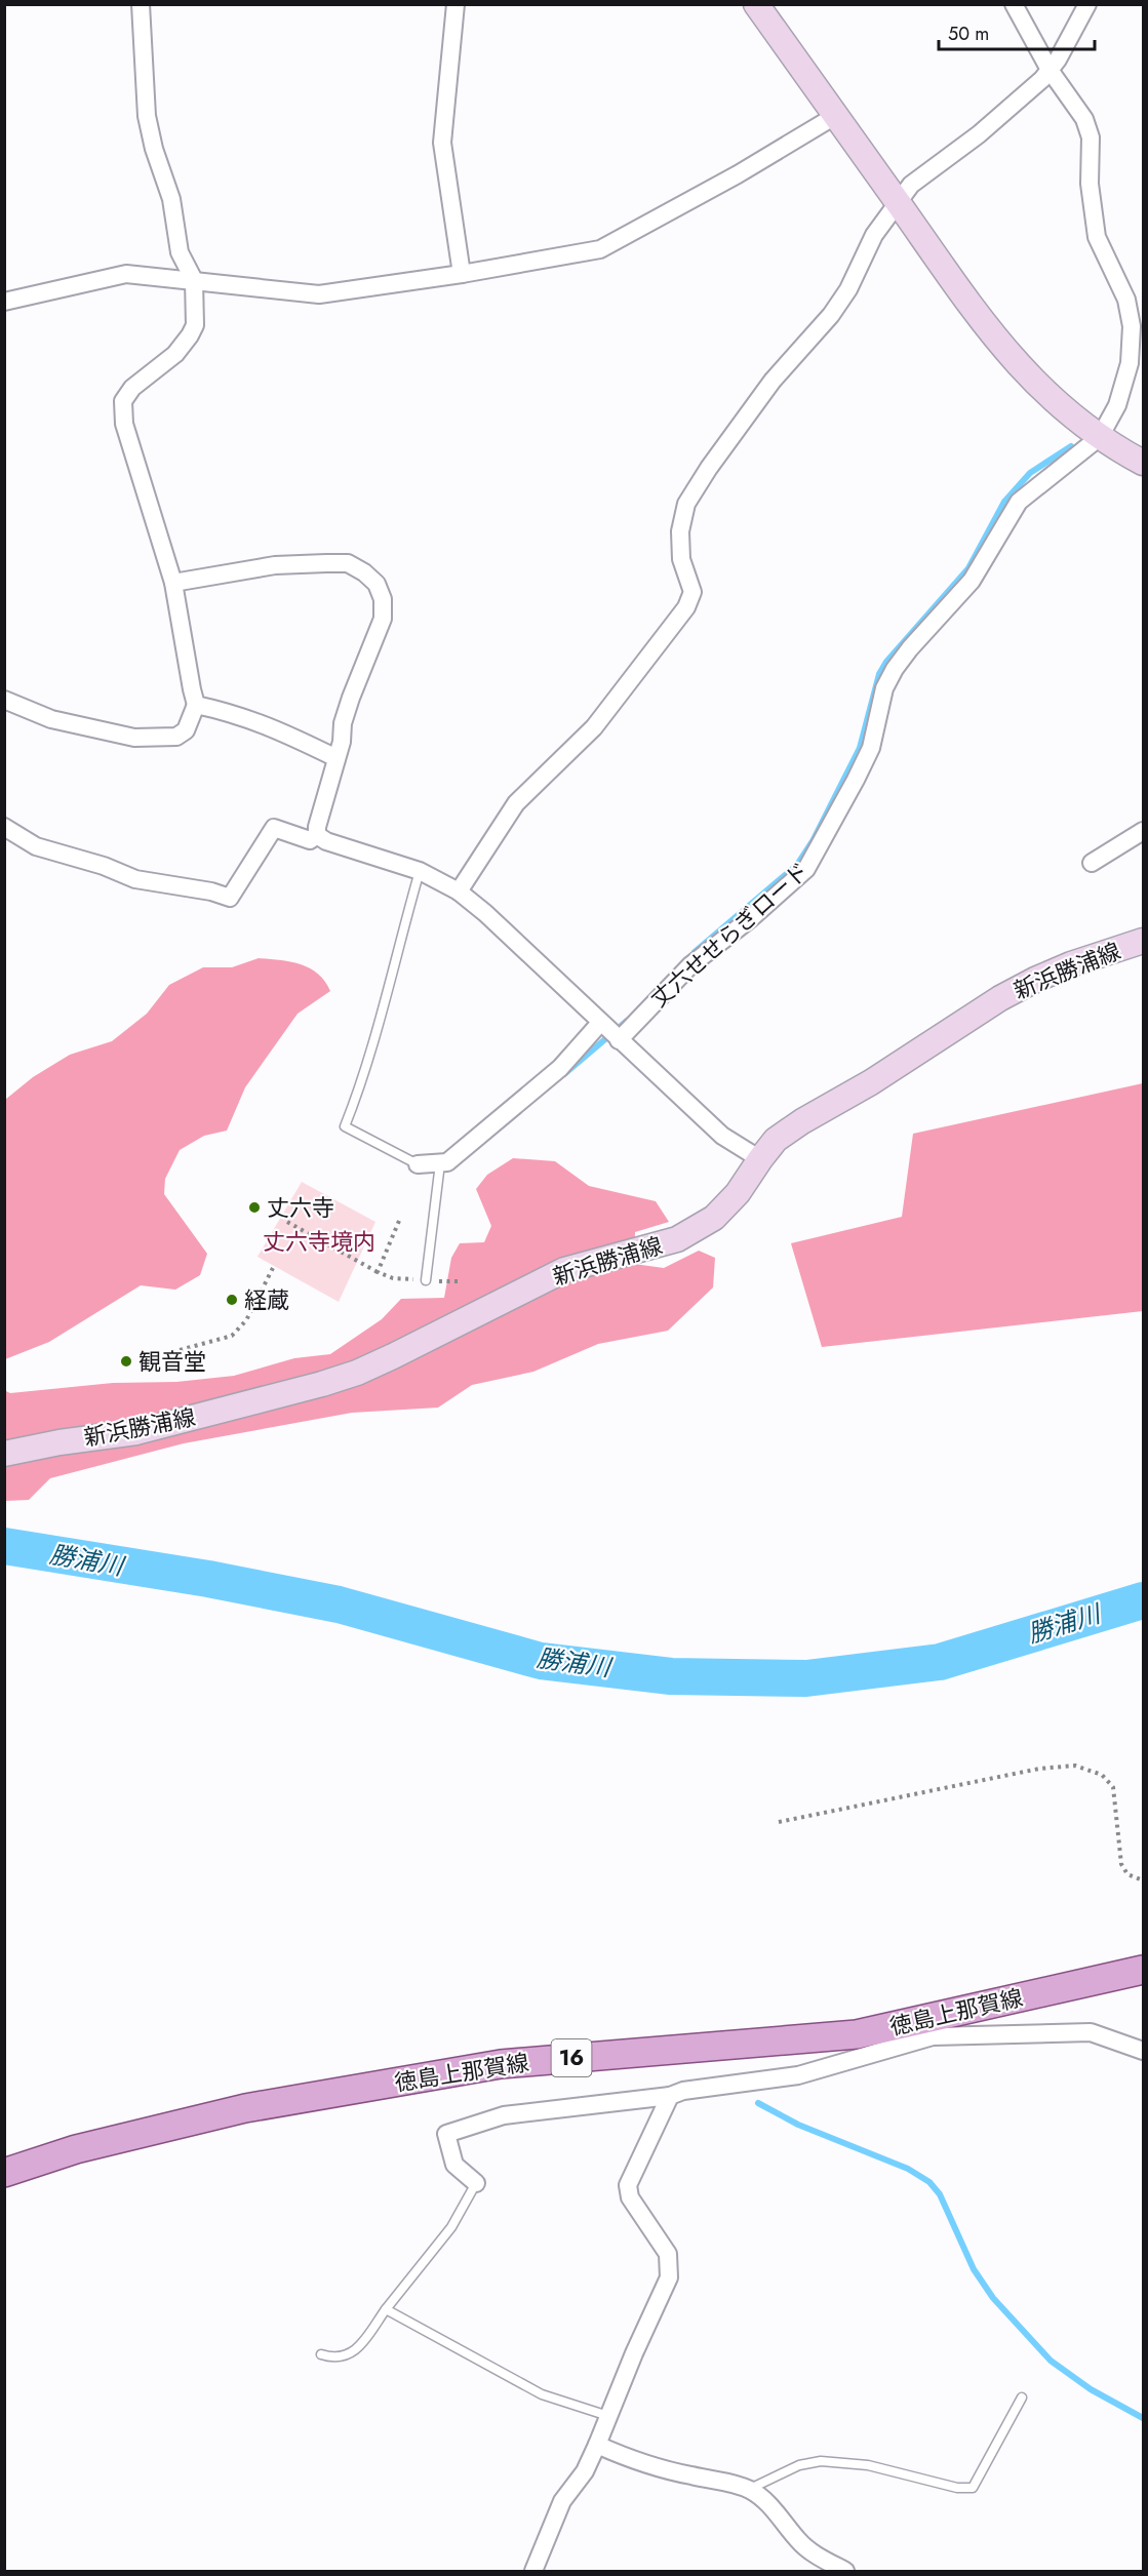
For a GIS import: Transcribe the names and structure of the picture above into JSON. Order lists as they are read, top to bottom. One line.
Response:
{"streets":{"main road":["新浜勝浦線","徳島上那賀線","16"],"street":["丈六せせらぎロード"]},"water":["勝浦川"],"parks":["丈六寺境内"],"places":["丈六寺","経蔵","観音堂"],"scale_bar":"50 m"}
